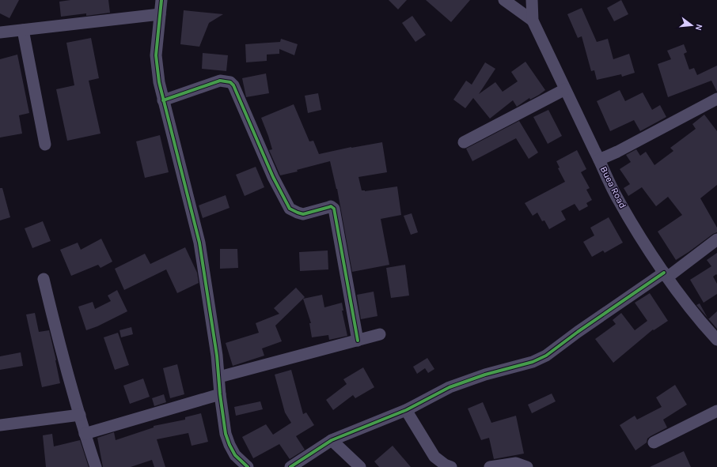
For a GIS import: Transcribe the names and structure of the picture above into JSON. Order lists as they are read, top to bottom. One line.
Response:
{"streets":{"street":["Buea Road"]},"north":"right"}
